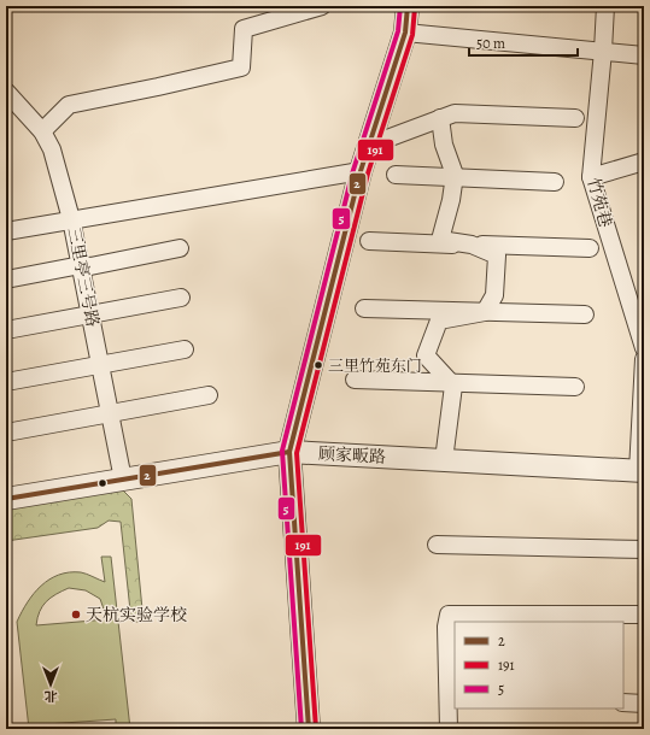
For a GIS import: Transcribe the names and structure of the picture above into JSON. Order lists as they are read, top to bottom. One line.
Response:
{"streets":{"street":["竹苑巷","三里亭三号路","顾家畈路"]},"crossings":[["三里亭三号路","顾家畈路"]],"places":["三里竹苑东门","天杭实验学校"],"lines":["transit line 2","transit line 5","transit line 191"],"legend":["2","191","5"],"scale_bar":"50 m","north":"bottom"}
